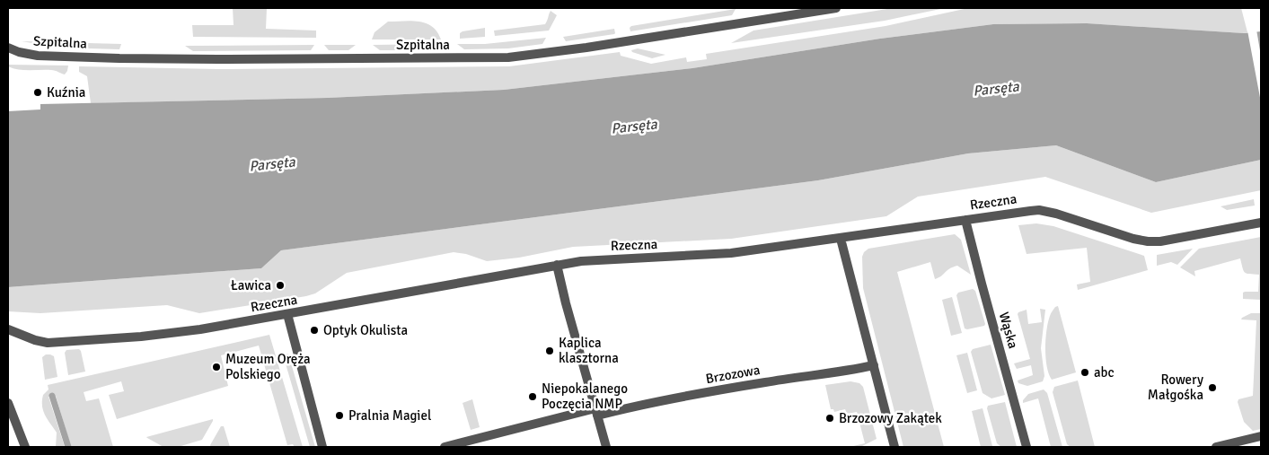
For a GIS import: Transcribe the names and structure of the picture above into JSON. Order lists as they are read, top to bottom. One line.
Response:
{"streets":{"street":["Szpitalna","Rzeczna","Wąska","Brzozowa"]},"crossings":[["Rzeczna","Wąska"]],"water":["Parsęta"],"places":["Kuźnia","Ławica","Optyk Okulista","Kaplica klasztorna","Muzeum Oręża Polskiego","abc","Rowery Małgośka","Niepokalanego Poczęcia NMP","Pralnia Magiel","Brzozowy Zakątek"]}
